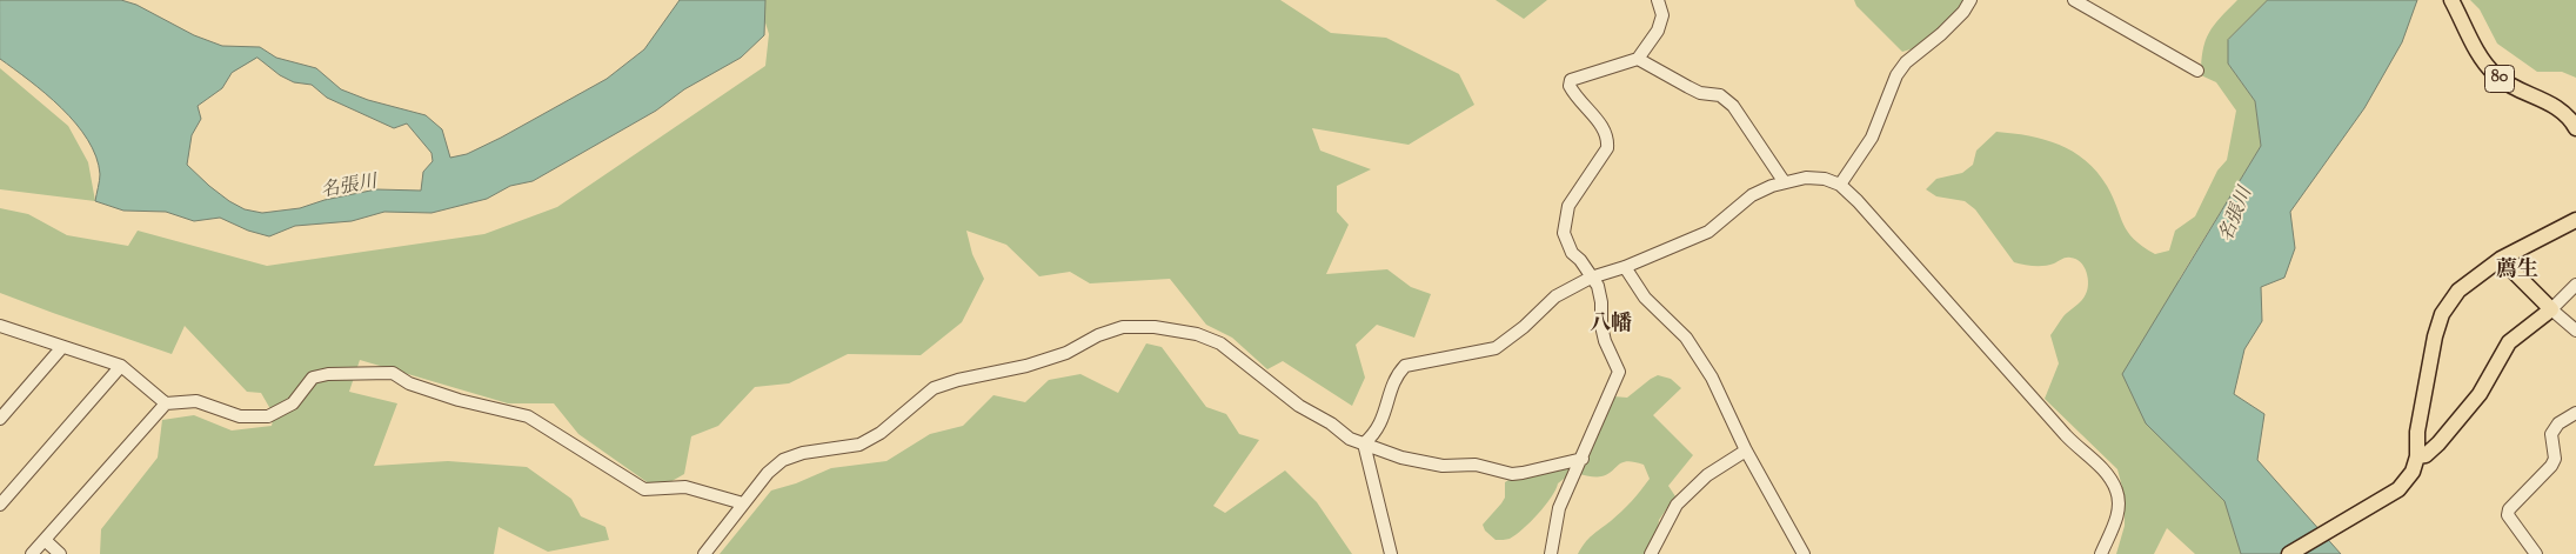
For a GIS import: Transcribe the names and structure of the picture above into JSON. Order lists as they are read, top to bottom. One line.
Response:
{"streets":{"main road":["80"]},"districts":["薦生","八幡"],"water":["名張川"]}
